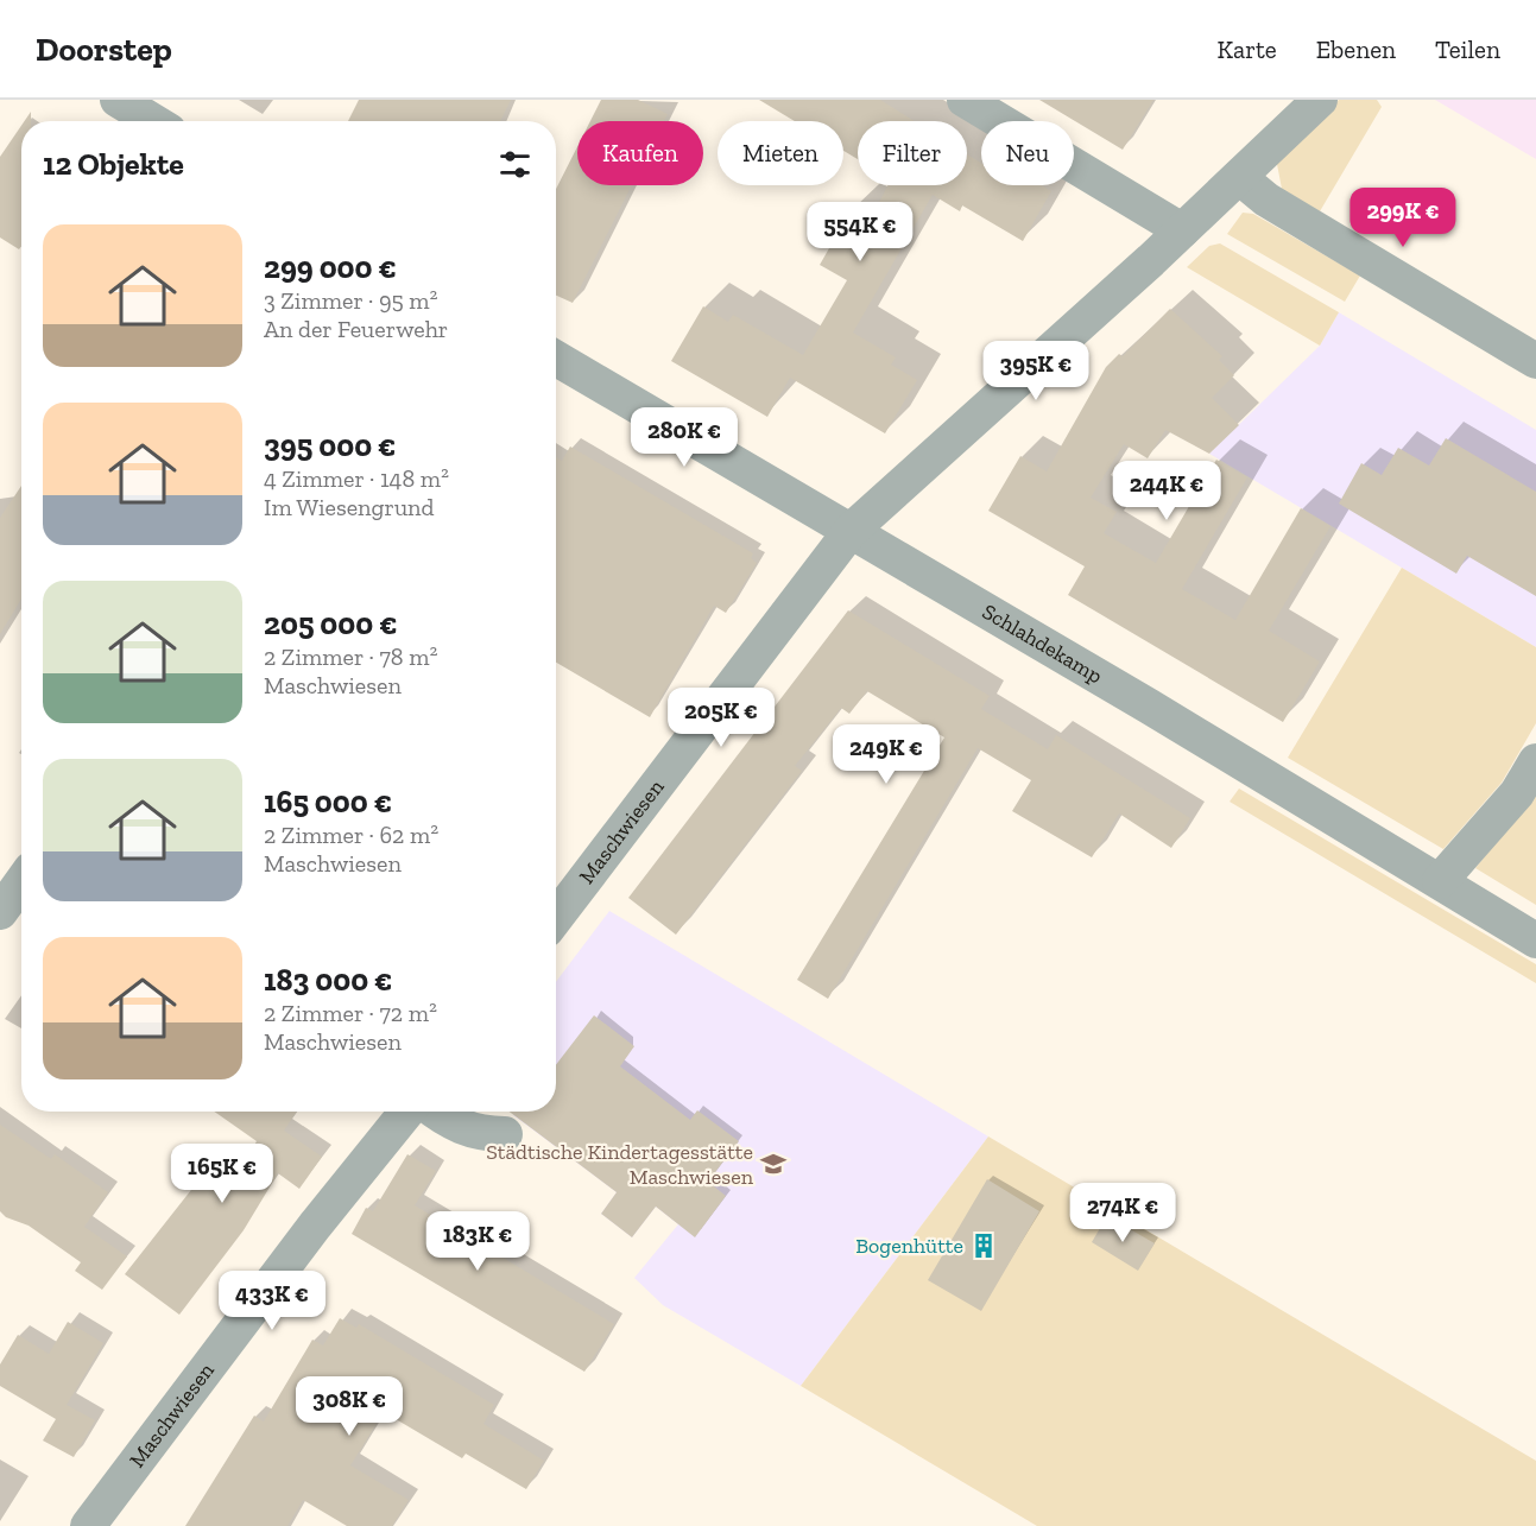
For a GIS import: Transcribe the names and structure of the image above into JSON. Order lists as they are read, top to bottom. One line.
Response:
{"streets":{"street":["Schlahdekamp","Maschwiesen"]},"crossings":[["Schlahdekamp","Maschwiesen"]],"places":{"school or university":["Städtische Kindertagesstätte Maschwiesen"],"building":["Bogenhütte"]},"page":{"header":"Doorstep","nav":["Karte","Ebenen","Teilen"],"chip":["Kaufen","Mieten","Filter","Neu"],"heading":"12 Objekte","price":["299K €","554K €","395K €","280K €","244K €","205K €","249K €","165K €","274K €","183K €","433K €","308K €"],"list":[{"name":"299 000 €","note":"3 Zimmer · 95 m² · An der Feuerwehr"},{"name":"395 000 €","note":"4 Zimmer · 148 m² · Im Wiesengrund"},{"name":"205 000 €","note":"2 Zimmer · 78 m² · Maschwiesen"},{"name":"165 000 €","note":"2 Zimmer · 62 m² · Maschwiesen"},{"name":"183 000 €","note":"2 Zimmer · 72 m² · Maschwiesen"}]}}
